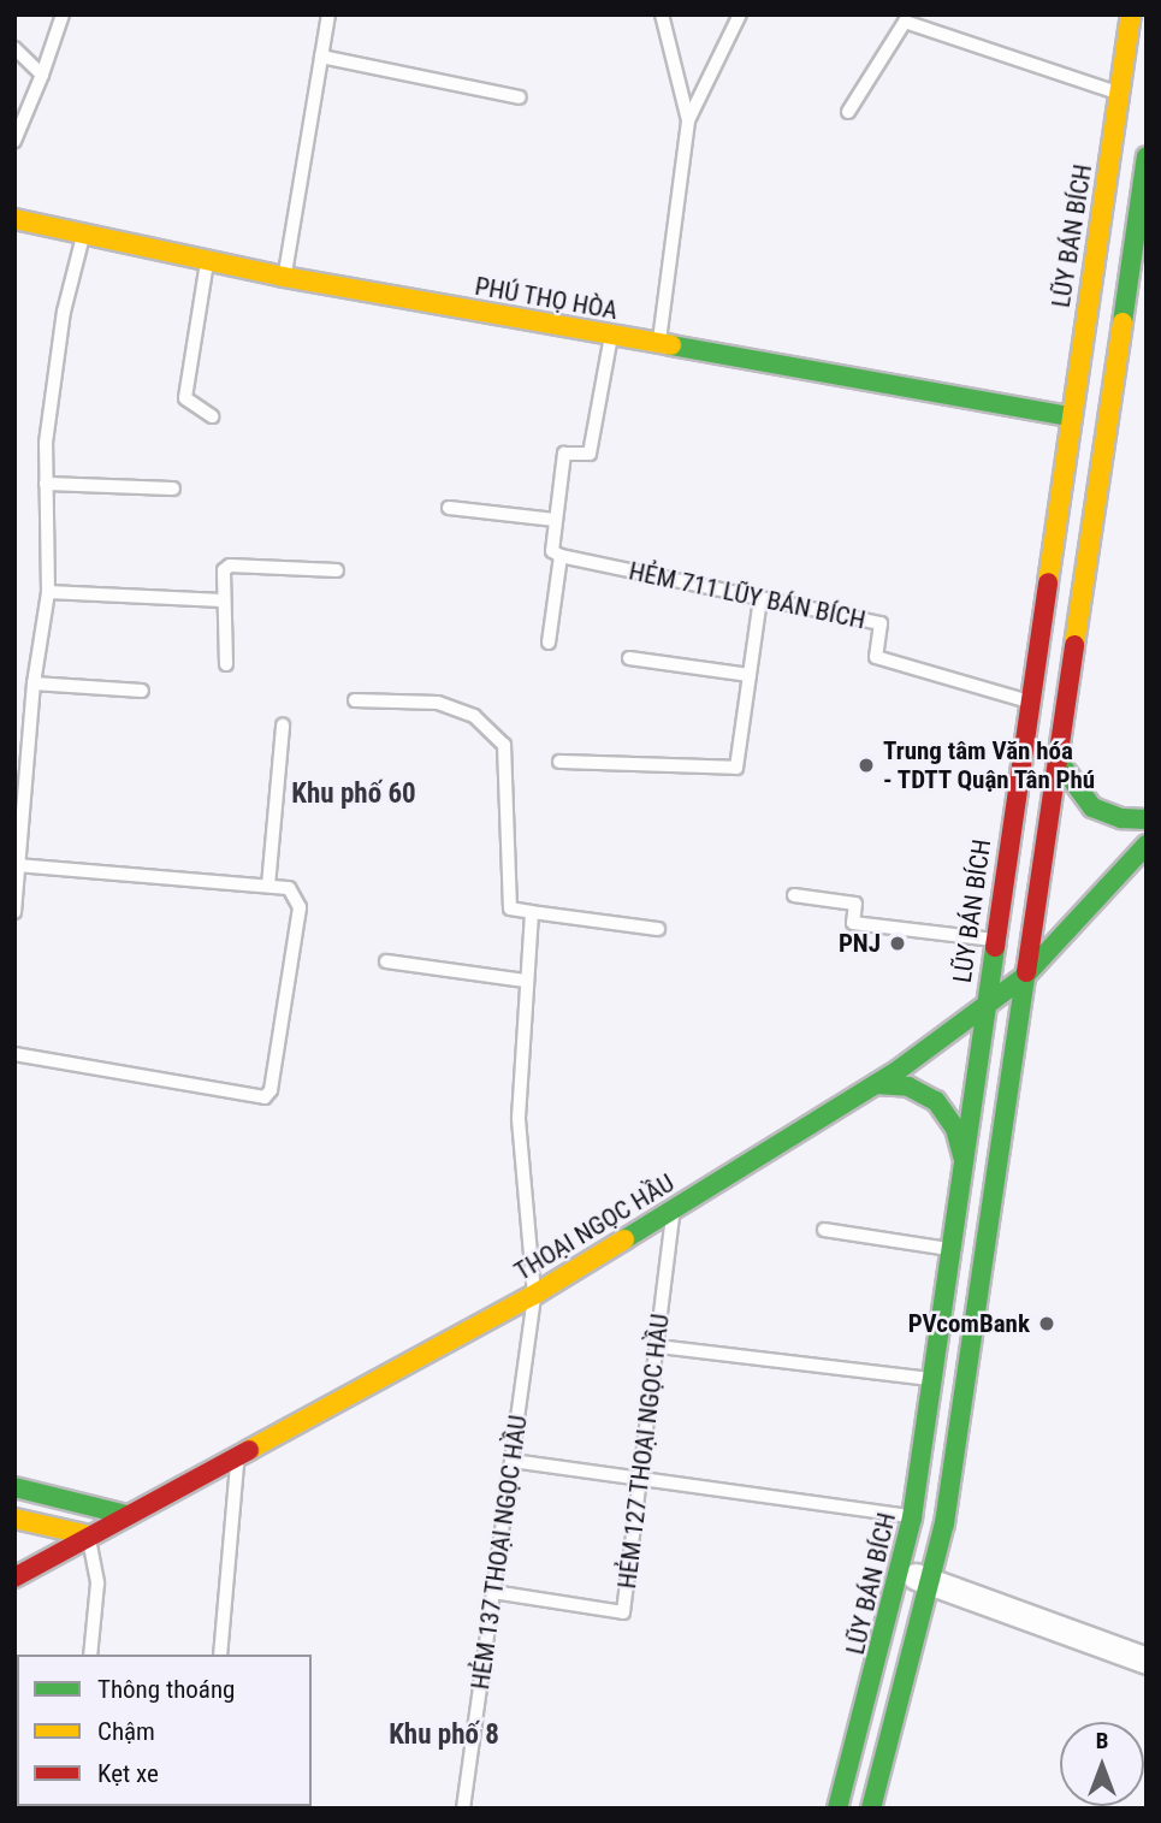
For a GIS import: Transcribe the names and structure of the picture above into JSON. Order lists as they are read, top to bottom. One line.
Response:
{"streets":{"main road":["LŨY BÁN BÍCH","PHÚ THỌ HÒA","THOẠI NGỌC HẦU"],"lane":["HẺM 711 LŨY BÁN BÍCH","HẺM 127 THOẠI NGỌC HẦU","HẺM 137 THOẠI NGỌC HẦU"]},"crossings":[["LŨY BÁN BÍCH","PHÚ THỌ HÒA"],["LŨY BÁN BÍCH","HẺM 711 LŨY BÁN BÍCH"],["LŨY BÁN BÍCH","THOẠI NGỌC HẦU"],["THOẠI NGỌC HẦU","HẺM 127 THOẠI NGỌC HẦU"],["THOẠI NGỌC HẦU","HẺM 137 THOẠI NGỌC HẦU"],["HẺM 127 THOẠI NGỌC HẦU","HẺM 137 THOẠI NGỌC HẦU"]],"districts":["Khu phố 60","Khu phố 8"],"places":["Trung tâm Văn hóa - TDTT Quận Tân Phú","PNJ","PVcomBank"],"legend":["Thông thoáng","Chậm","Kẹt xe"],"north":"top"}
